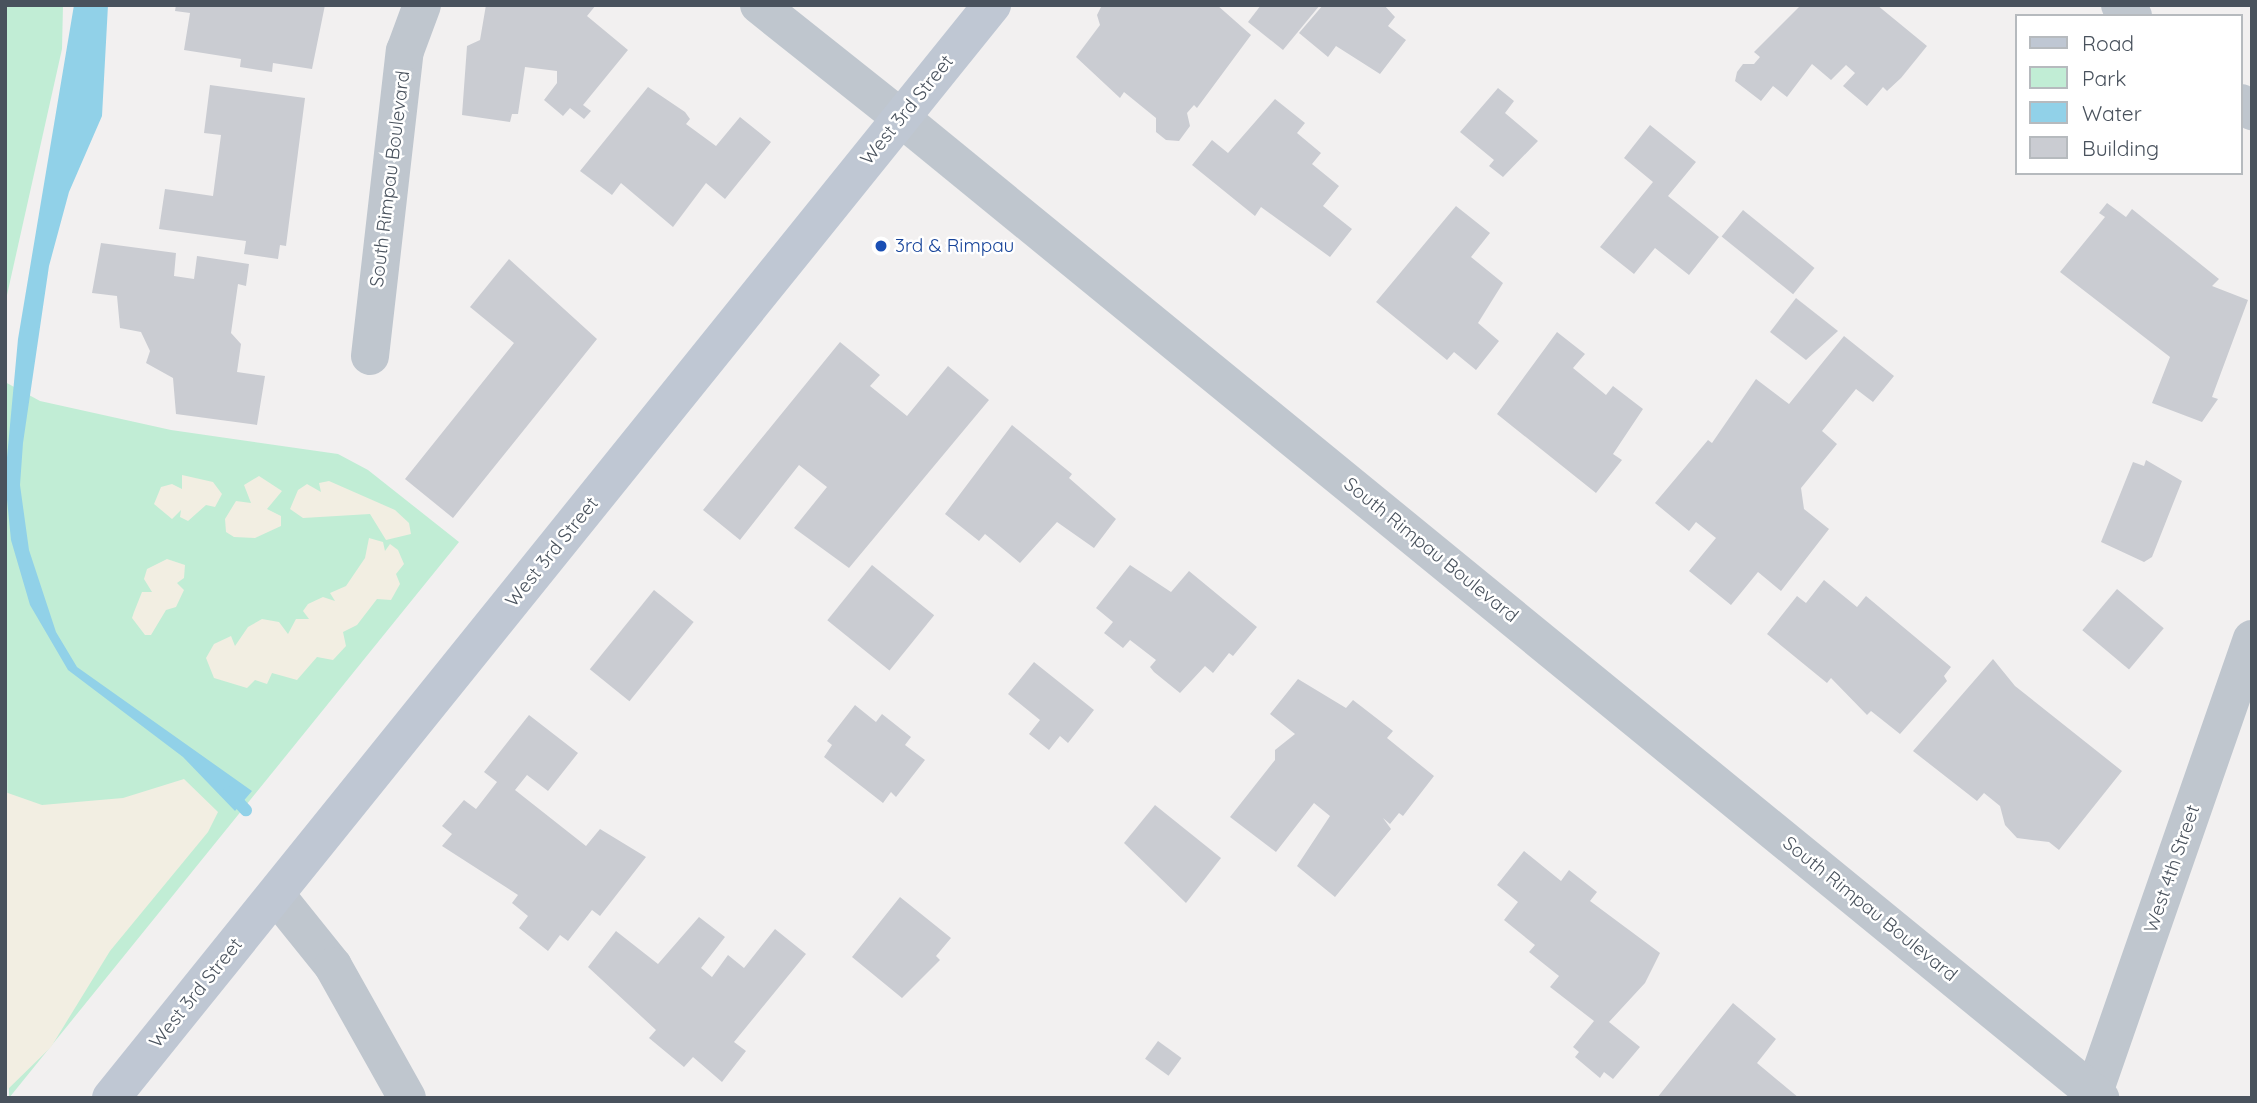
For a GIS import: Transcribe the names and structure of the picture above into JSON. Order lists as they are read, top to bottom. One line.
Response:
{"streets":{"main road":["West 3rd Street"],"street":["South Rimpau Boulevard","West 4th Street"]},"crossings":[["West 3rd Street","South Rimpau Boulevard"],["South Rimpau Boulevard","West 4th Street"]],"places":["3rd & Rimpau"],"legend":["Road","Park","Water","Building"]}
